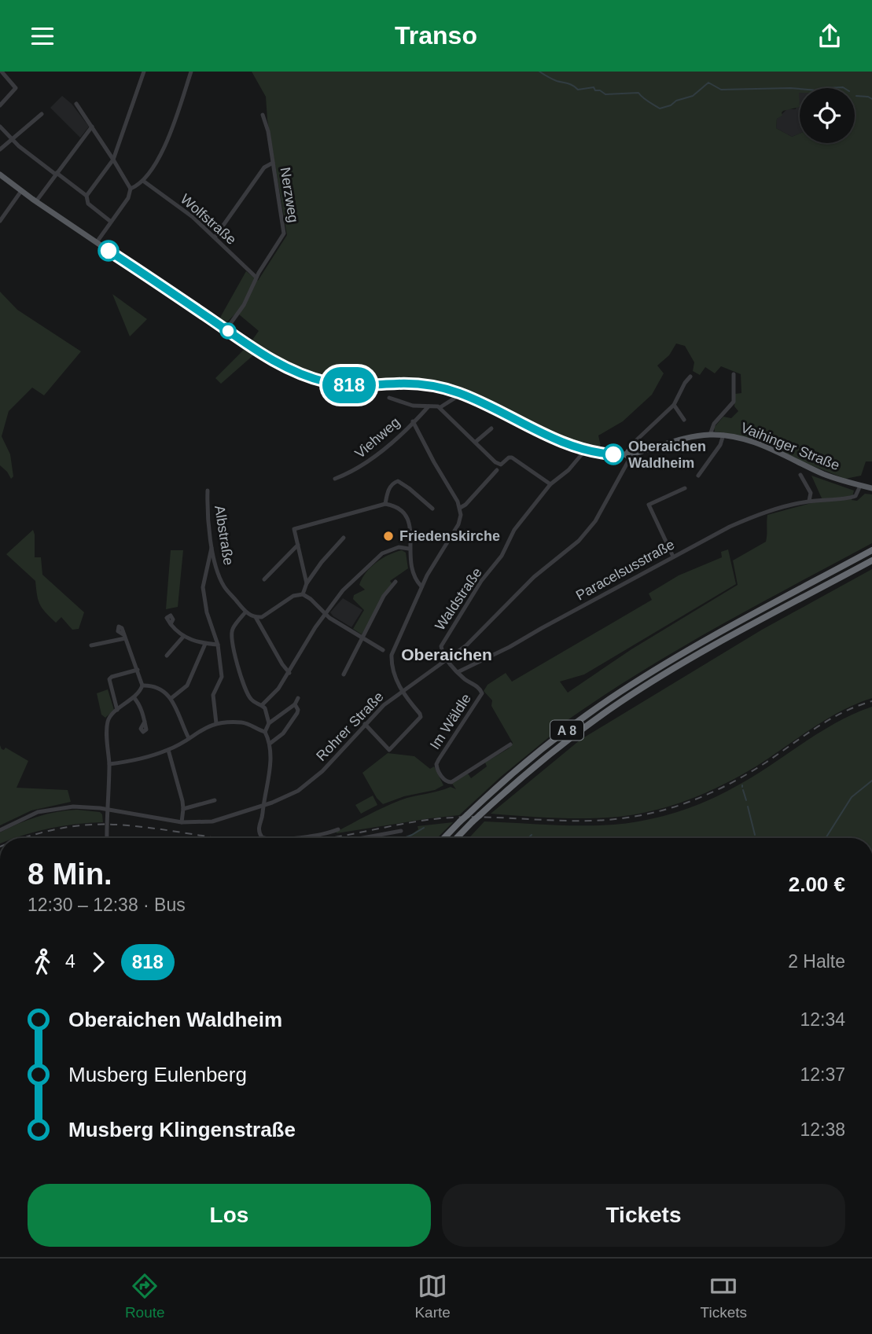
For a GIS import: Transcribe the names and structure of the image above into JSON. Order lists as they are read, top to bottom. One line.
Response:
{"streets":{"highway":["A 8"],"main road":["Vaihinger Straße"],"street":["Nerzweg","Wolfstraße","Viehweg","Albstraße","Paracelsusstraße","Waldstraße","Im Wäldle","Rohrer Straße"]},"crossings":[["Nerzweg","Wolfstraße"],["Nerzweg","Vaihinger Straße"],["Vaihinger Straße","Paracelsusstraße"],["Vaihinger Straße","Waldstraße"],["Vaihinger Straße","Rohrer Straße"],["Paracelsusstraße","Im Wäldle"],["Waldstraße","Rohrer Straße"]],"districts":["Oberaichen"],"places":["Oberaichen Waldheim","Friedenskirche"],"lines":["bus line 818"],"page":{"header":"Transo","on_map":"818","heading":["8 Min.","12:30 – 12:38 · Bus","2.00 €"],"legs":["4","818","2 Halte"],"list":[{"name":"Oberaichen Waldheim","value":"12:34"},{"name":"Musberg Eulenberg","value":"12:37"},{"name":"Musberg Klingenstraße","value":"12:38"}],"buttons":["Los","Tickets"],"tabs":["Route","Karte","Tickets"]}}
